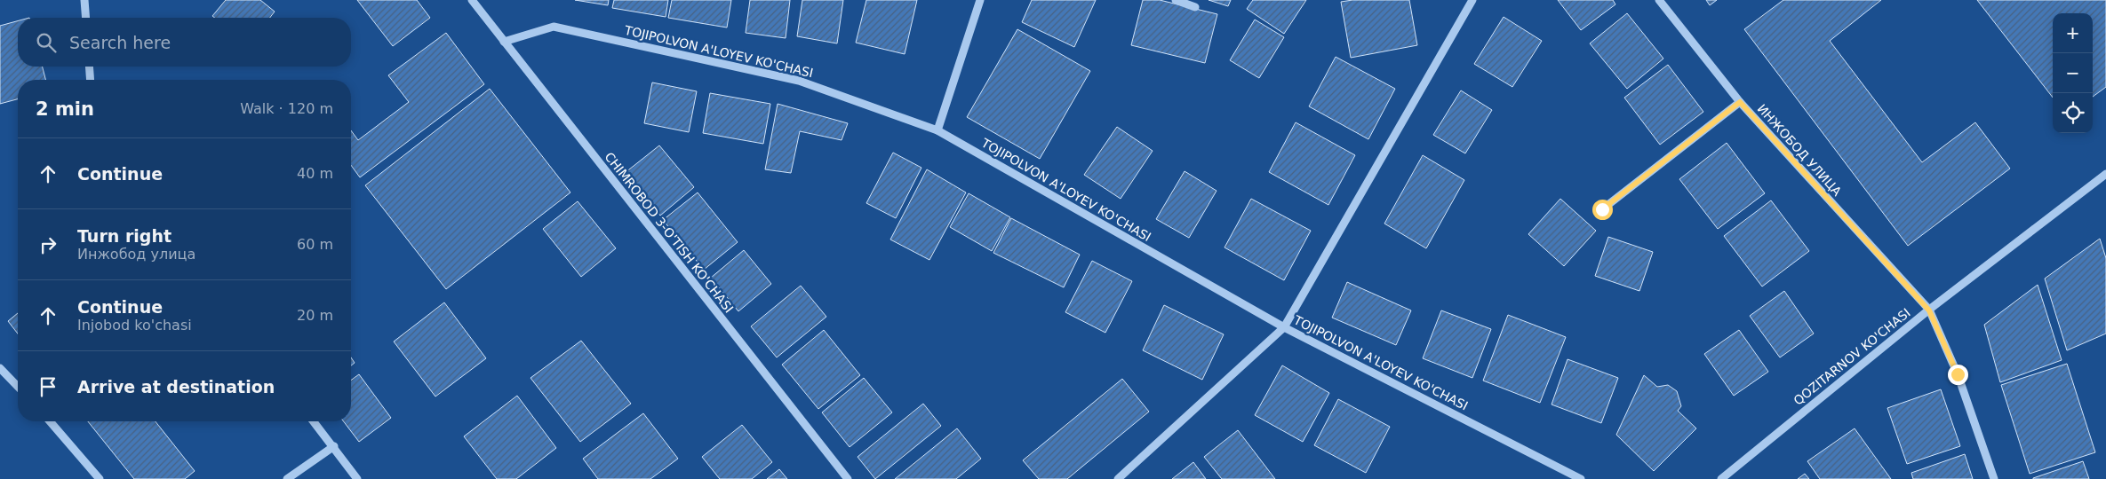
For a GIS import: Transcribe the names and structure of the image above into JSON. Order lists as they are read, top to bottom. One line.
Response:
{"streets":{"street":["TOJIPOLVON A'LOYEV KO'CHASI","ИНЖОБОД УЛИЦА","CHIMROBOD 3-O'TISH KO'CHASI","QOZITARNOV KO'CHASI"]},"crossings":[["TOJIPOLVON A'LOYEV KO'CHASI","CHIMROBOD 3-O'TISH KO'CHASI"],["ИНЖОБОД УЛИЦА","QOZITARNOV KO'CHASI"]],"page":{"map_buttons":["+","−"],"search":"Search here","heading":["2 min","Walk · 120 m"],"list":[["Continue","40 m"],["Turn right","Инжобод улица","60 m"],["Continue","Injobod ko'chasi","20 m"],"Arrive at destination"]}}
